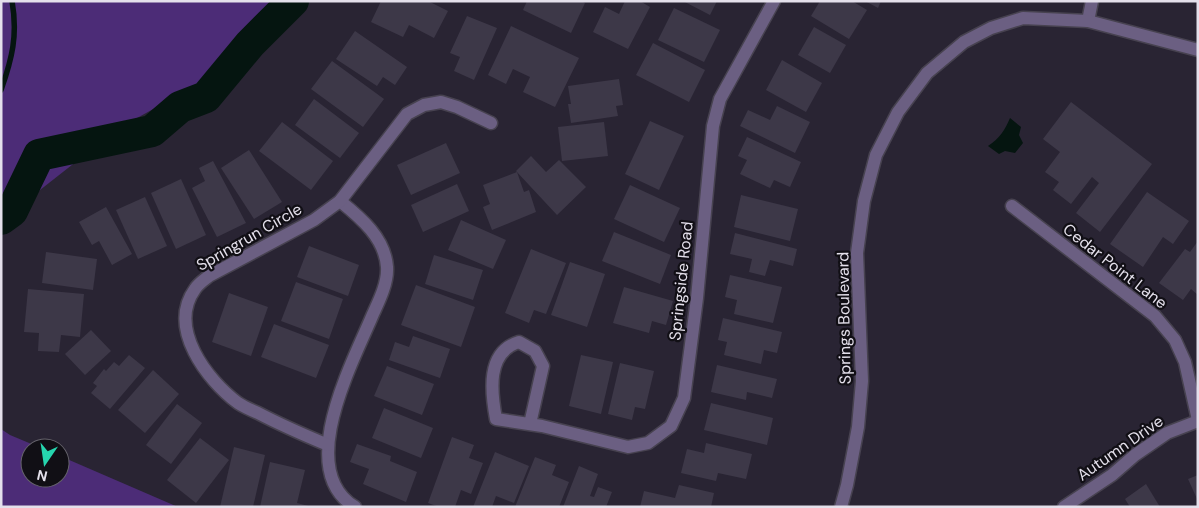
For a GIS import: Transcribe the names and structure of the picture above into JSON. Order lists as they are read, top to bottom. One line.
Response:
{"streets":{"street":["Springrun Circle","Cedar Point Lane","Springside Road","Springs Boulevard","Autumn Drive"]},"crossings":[["Cedar Point Lane","Autumn Drive"]],"north":"bottom"}
